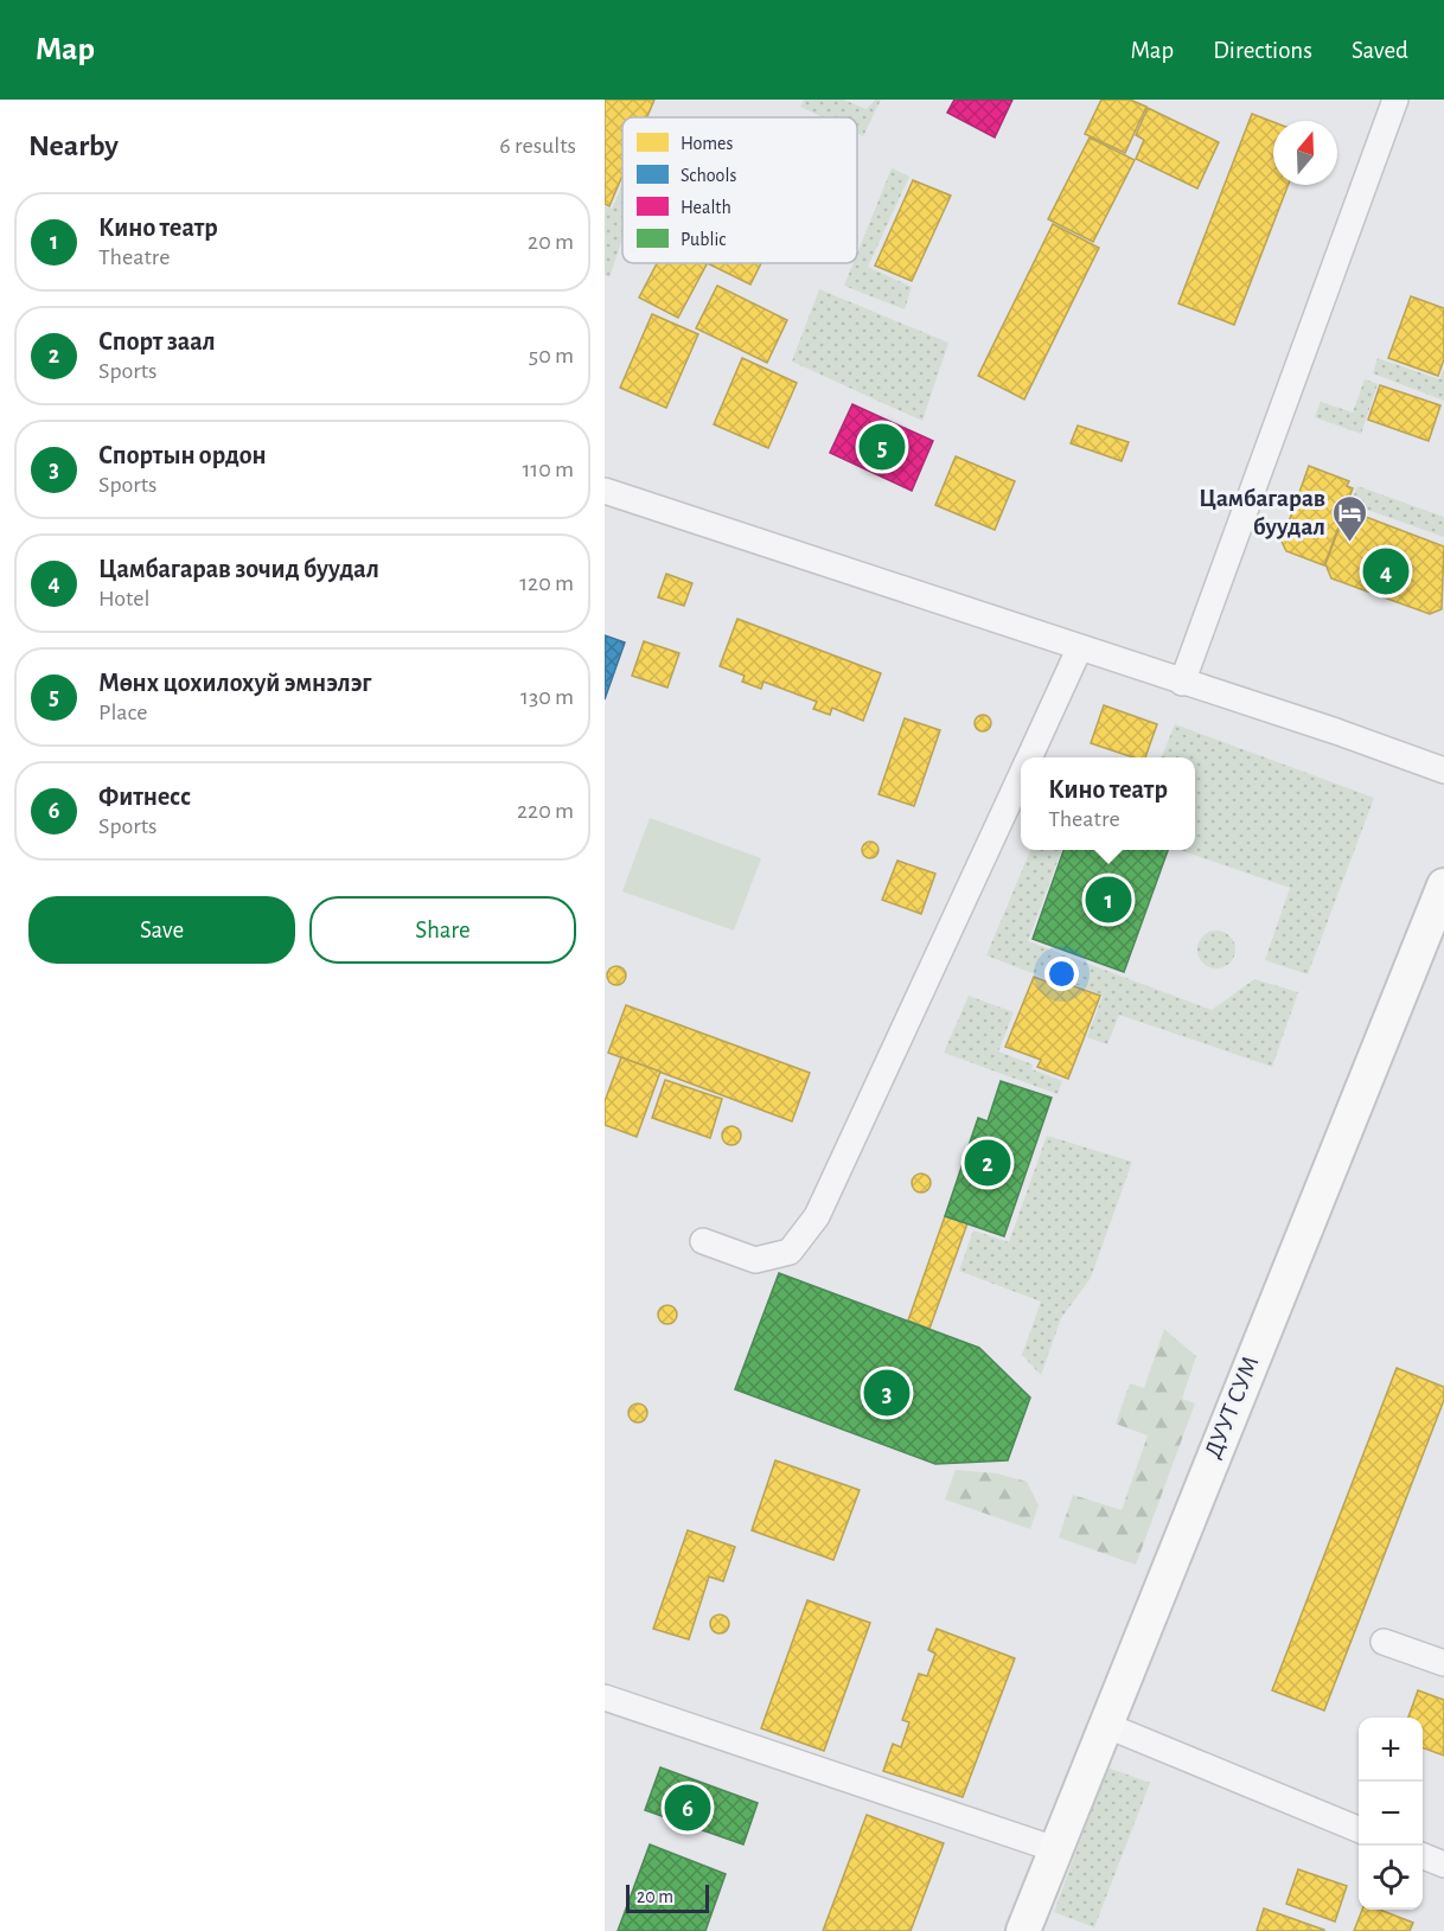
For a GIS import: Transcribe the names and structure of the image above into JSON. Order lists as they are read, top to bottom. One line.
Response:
{"streets":{"main road":["ДУУТ СУМ"]},"places":{"hotel":["Цамбагарав буудал"]},"legend":["Homes","Schools","Health","Public"],"scale_bar":"20 m","north":"top","page":{"header":"Map","nav":["Map","Directions","Saved"],"heading":["Nearby","6 results"],"list":[{"mark":"1","name":"Кино театр","note":"Theatre","value":"20 m"},{"mark":"2","name":"Спорт заал","note":"Sports","value":"50 m"},{"mark":"3","name":"Спортын ордон","note":"Sports","value":"110 m"},{"mark":"4","name":"Цамбагарав зочид буудал","note":"Hotel","value":"120 m"},{"mark":"5","name":"Мөнх цохилохуй эмнэлэг","note":"Place","value":"130 m"},{"mark":"6","name":"Фитнесс","note":"Sports","value":"220 m"}],"pins":["5","4","1","2","3","6"],"popup":["Кино театр","Theatre"],"buttons":["Save","Share"],"map_buttons":["+","−"],"scale":"20 m"}}
